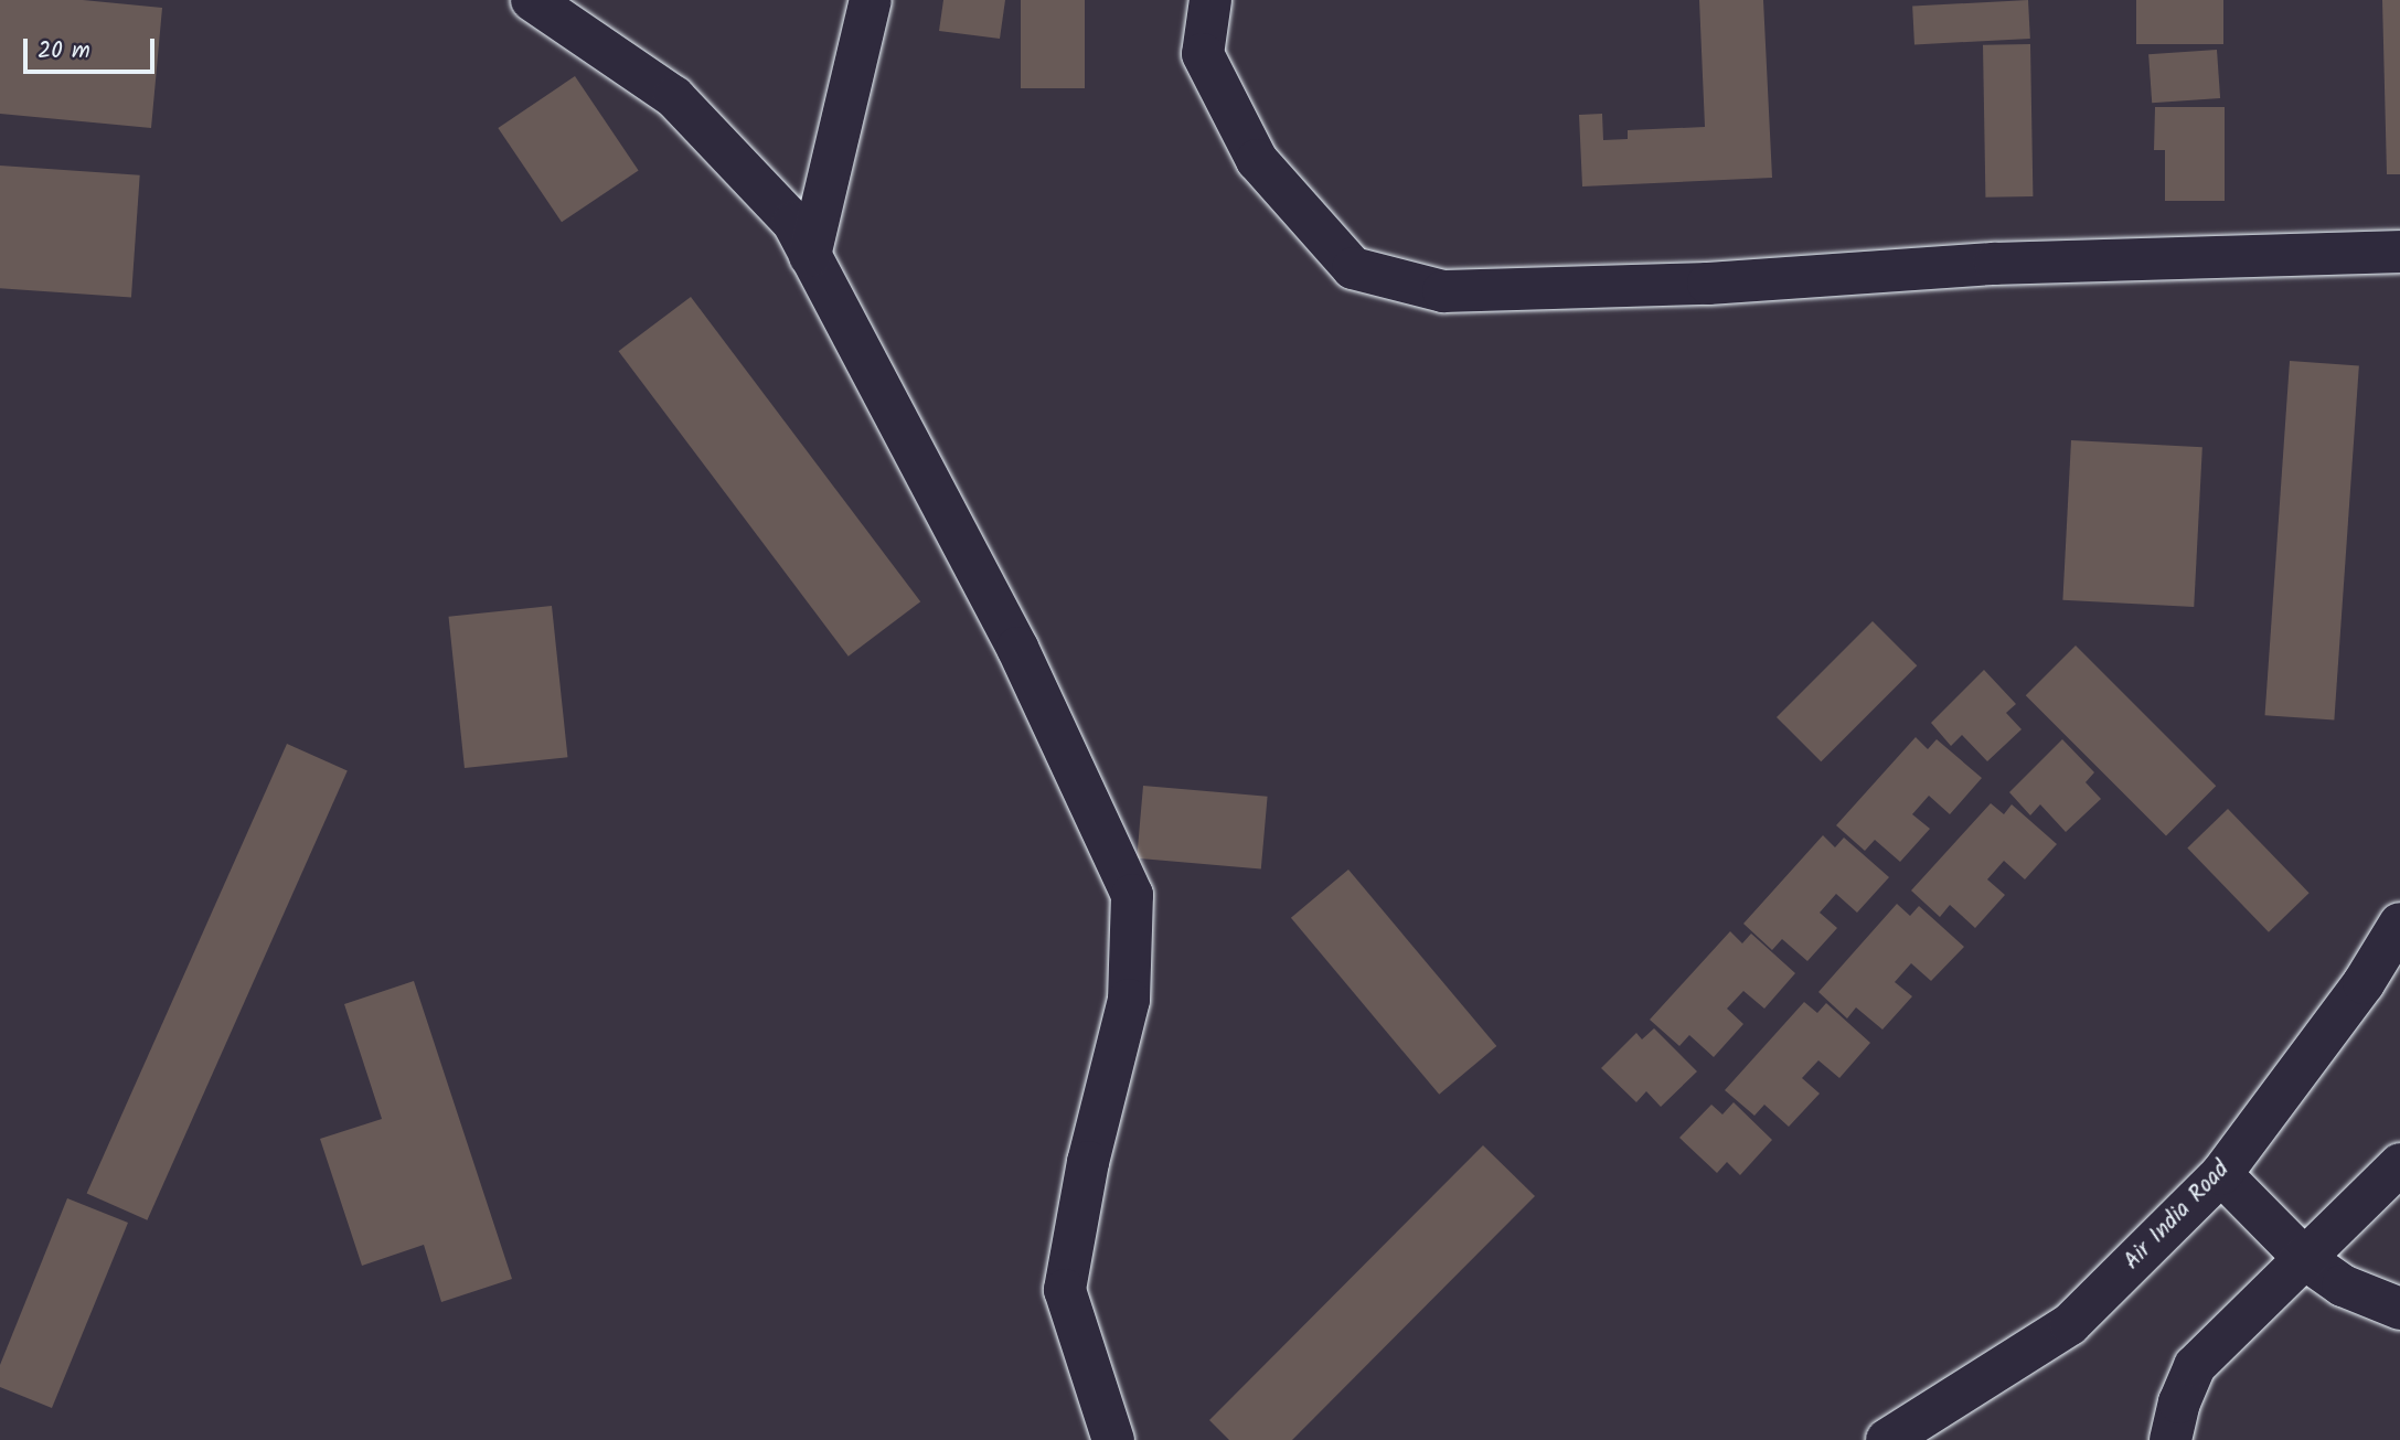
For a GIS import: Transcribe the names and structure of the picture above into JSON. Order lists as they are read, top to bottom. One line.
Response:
{"streets":{"street":["Air India Road"]},"scale_bar":"20 m"}
